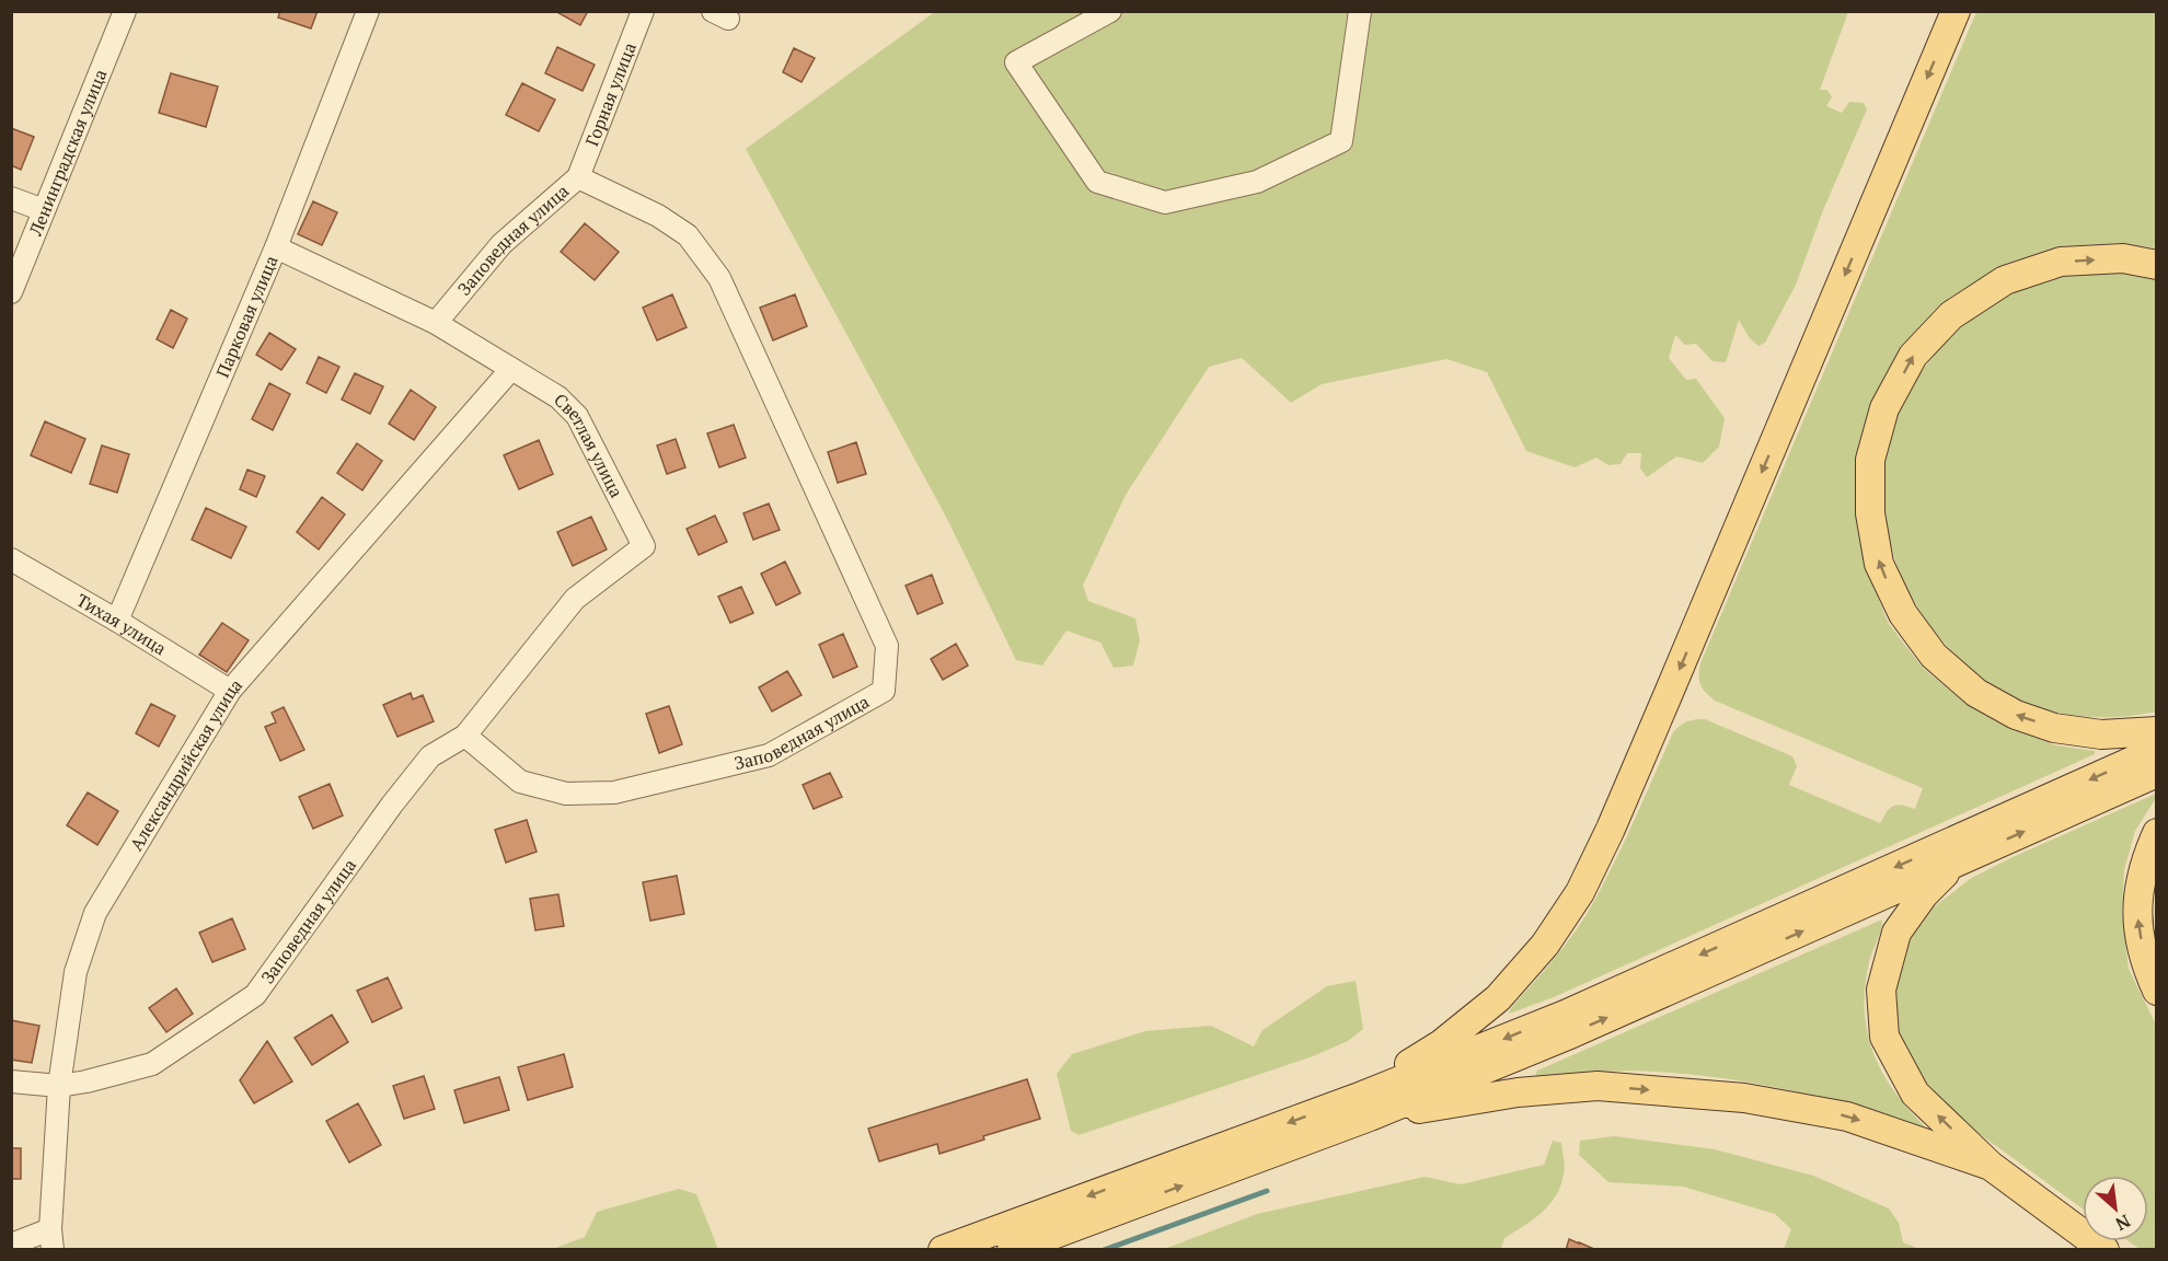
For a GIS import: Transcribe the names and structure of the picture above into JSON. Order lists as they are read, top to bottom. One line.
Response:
{"streets":{"street":["Горная улица","Ленинградская улица","Заповедная улица","Парковая улица","Светлая улица","Тихая улица","Александрийская улица"]},"crossings":[["Горная улица","Заповедная улица"],["Заповедная улица","Светлая улица"],["Заповедная улица","Александрийская улица"],["Парковая улица","Светлая улица"],["Парковая улица","Тихая улица"],["Светлая улица","Александрийская улица"],["Тихая улица","Александрийская улица"]],"north":"bottom right"}
